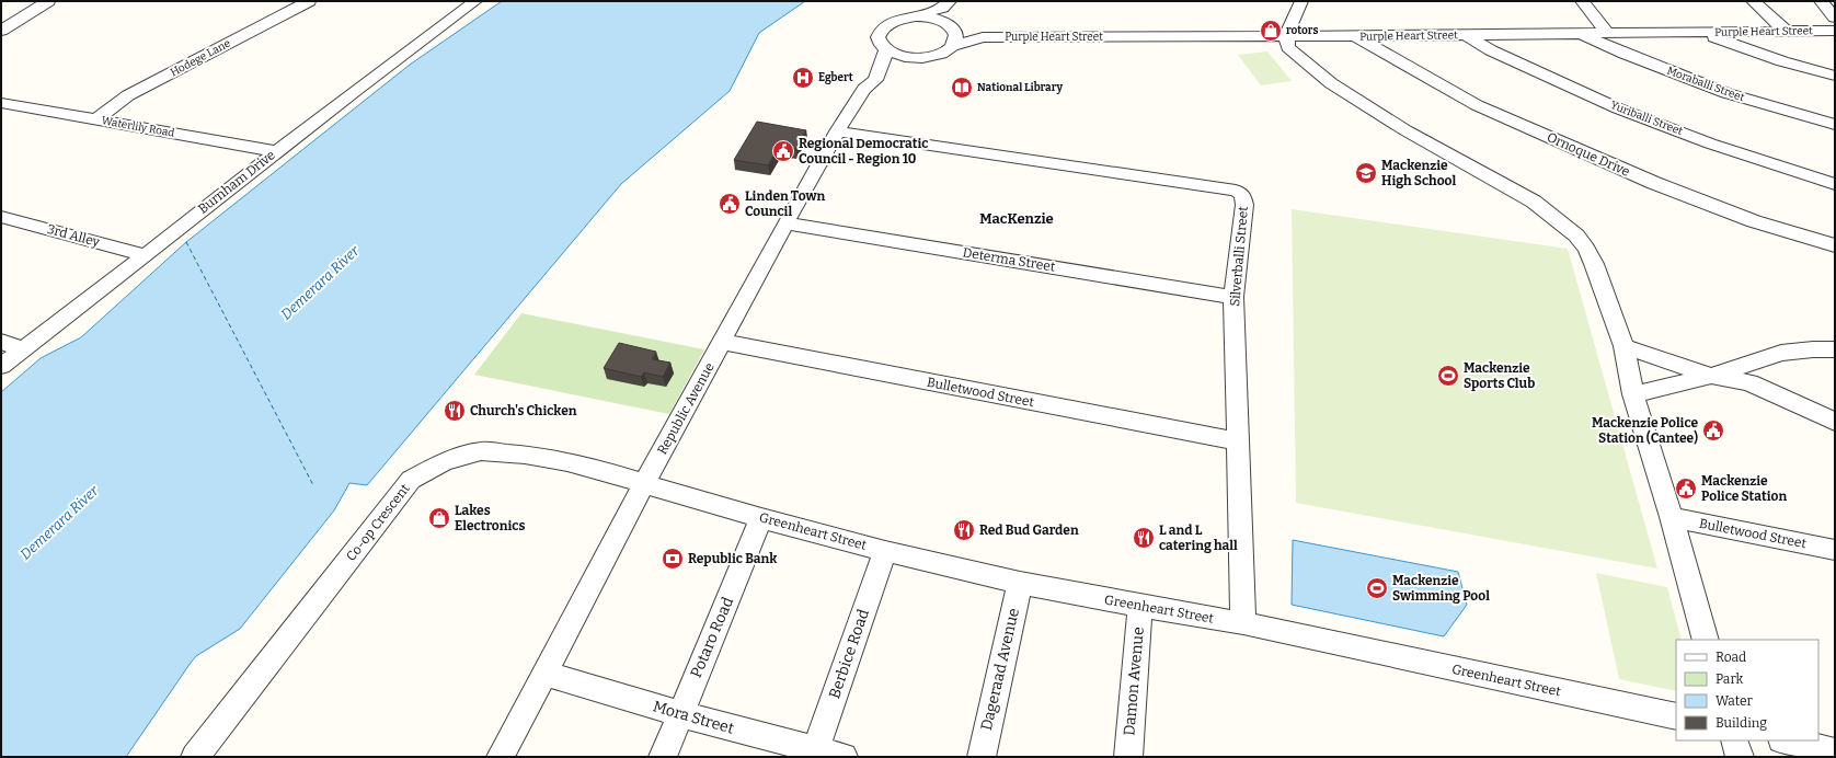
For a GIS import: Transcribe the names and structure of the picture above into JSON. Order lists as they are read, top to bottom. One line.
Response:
{"streets":{"street":["Purple Heart Street","Hodege Lane","Moraballi Street","Yuriballi Street","Waterlily Road","Ornoque Drive","Burnham Drive","3rd Alley","Silverballi Street","Determa Street","Bulletwood Street","Republic Avenue","Co-op Crescent","Greenheart Street","Potaro Road","Berbice Road","Dageraad Avenue","Damon Avenue","Mora Street"]},"crossings":[["Purple Heart Street","Moraballi Street"],["Purple Heart Street","Yuriballi Street"],["Purple Heart Street","Ornoque Drive"],["Purple Heart Street","Republic Avenue"],["Hodege Lane","Waterlily Road"],["Waterlily Road","Burnham Drive"],["Burnham Drive","3rd Alley"],["Silverballi Street","Determa Street"],["Silverballi Street","Bulletwood Street"],["Silverballi Street","Republic Avenue"],["Silverballi Street","Greenheart Street"],["Determa Street","Republic Avenue"],["Bulletwood Street","Republic Avenue"],["Republic Avenue","Co-op Crescent"],["Republic Avenue","Greenheart Street"],["Republic Avenue","Mora Street"],["Co-op Crescent","Greenheart Street"],["Greenheart Street","Potaro Road"],["Greenheart Street","Berbice Road"],["Greenheart Street","Dageraad Avenue"],["Greenheart Street","Damon Avenue"],["Potaro Road","Mora Street"],["Berbice Road","Mora Street"]],"districts":["MacKenzie"],"water":["Demerara River"],"places":{"shop":["rotors","Lakes Electronics"],"hospital":["Egbert"],"library":["National Library"],"public building":["Regional Democratic Council - Region 10","Linden Town Council","Mackenzie Police Station (Cantee)","Mackenzie Police Station"],"school or university":["Mackenzie High School"],"sports":["Mackenzie Sports Club","Mackenzie Swimming Pool"],"restaurant":["Church's Chicken","Red Bud Garden","L and L catering hall"],"bank":["Republic Bank"]},"legend":["Road","Park","Water","Building"]}
